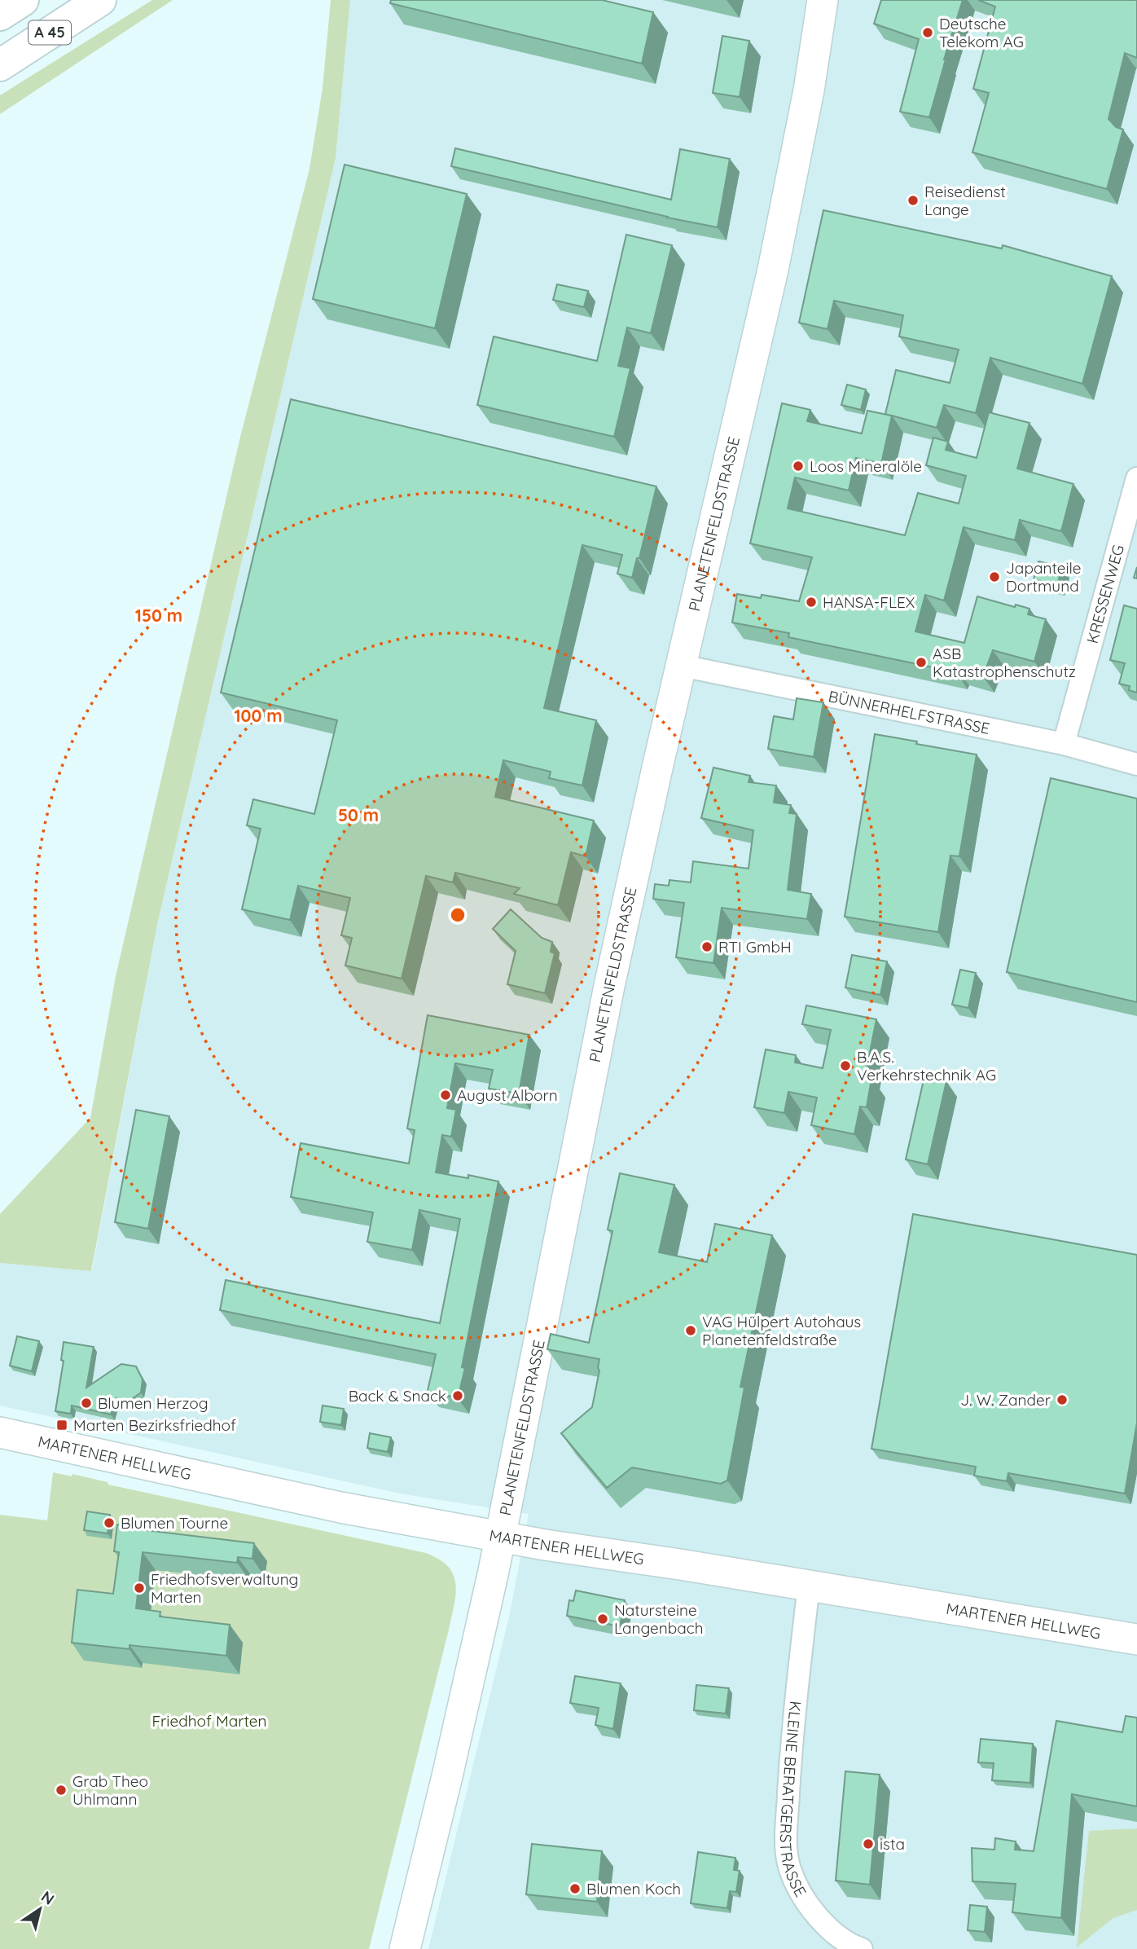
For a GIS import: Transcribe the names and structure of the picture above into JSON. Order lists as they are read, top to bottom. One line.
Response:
{"streets":{"highway":["A 45"],"street":["PLANETENFELDSTRASSE","KRESSENWEG","BÜNNERHELFSTRASSE","MARTENER HELLWEG","KLEINE BERATGERSTRASSE"]},"crossings":[["PLANETENFELDSTRASSE","BÜNNERHELFSTRASSE"],["PLANETENFELDSTRASSE","MARTENER HELLWEG"],["KRESSENWEG","BÜNNERHELFSTRASSE"],["MARTENER HELLWEG","KLEINE BERATGERSTRASSE"]],"parks":["Friedhof Marten"],"places":{"other":["Deutsche Telekom AG","Reisedienst Lange","Loos Mineralöle","Japanteile Dortmund","HANSA-FLEX","ASB Katastrophenschutz","RTI GmbH","B.A.S. Verkehrstechnik AG","August Alborn","VAG Hülpert Autohaus Planetenfeldstraße","Back & Snack","J. W. Zander","Blumen Herzog","Blumen Tourne","Friedhofsverwaltung Marten","Natursteine Langenbach","Grab Theo Uhlmann","ista","Blumen Koch"],"transit":["Marten Bezirksfriedhof"]},"north":"top right","rings":["150 m","100 m","50 m"]}
